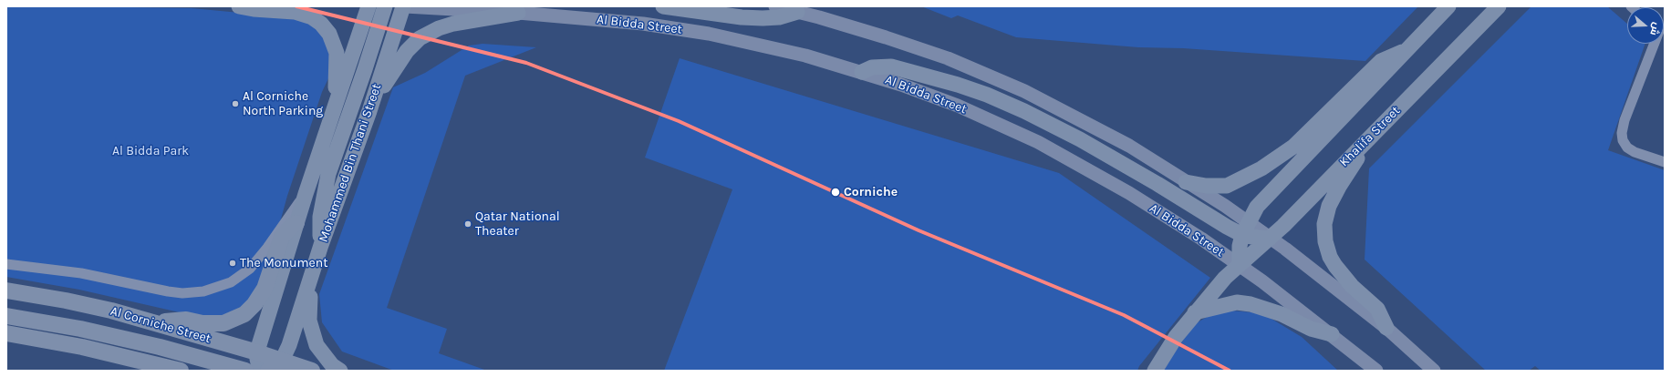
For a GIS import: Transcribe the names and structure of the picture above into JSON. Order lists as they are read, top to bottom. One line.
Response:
{"streets":{"highway":["Al Corniche Street"],"main road":["Al Bidda Street","Khalifa Street","Mohammed Bin Thani Street"]},"crossings":[["Al Bidda Street","Khalifa Street"],["Al Bidda Street","Mohammed Bin Thani Street"],["Mohammed Bin Thani Street","Al Corniche Street"]],"parks":["Al Bidda Park"],"places":["Al Corniche North Parking","Corniche","Qatar National Theater","The Monument"],"north":"right"}
